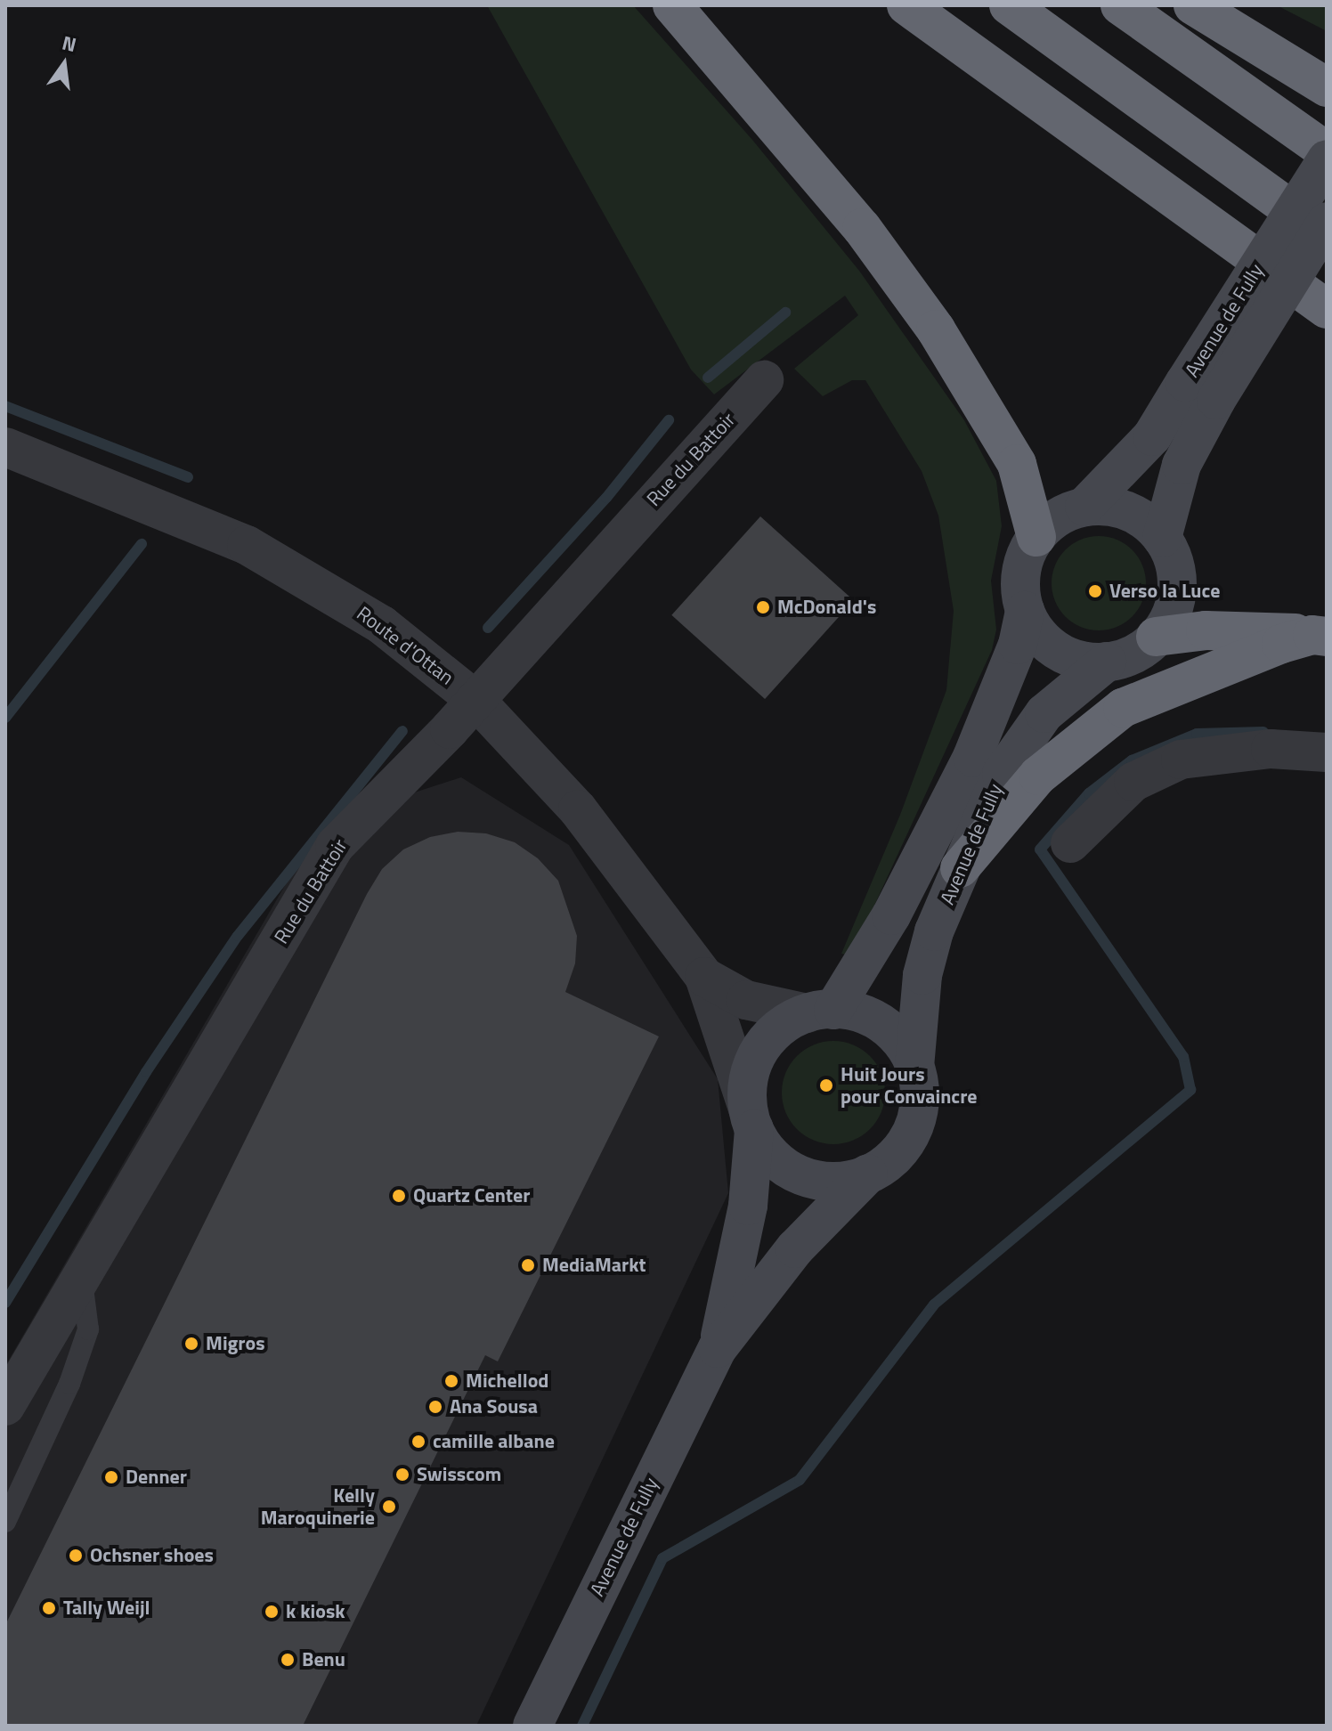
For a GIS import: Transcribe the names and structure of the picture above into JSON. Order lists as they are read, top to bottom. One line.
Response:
{"streets":{"main road":["Avenue de Fully"],"street":["Rue du Battoir","Route d'Ottan"]},"crossings":[["Avenue de Fully","Route d'Ottan"],["Rue du Battoir","Route d'Ottan"]],"places":["Verso la Luce","McDonald's","Huit Jours pour Convaincre","Quartz Center","MediaMarkt","Migros","Michellod","Ana Sousa","camille albane","Swisscom","Denner","Kelly Maroquinerie","Ochsner shoes","Tally Weijl","k kiosk","Benu"],"north":"top"}
